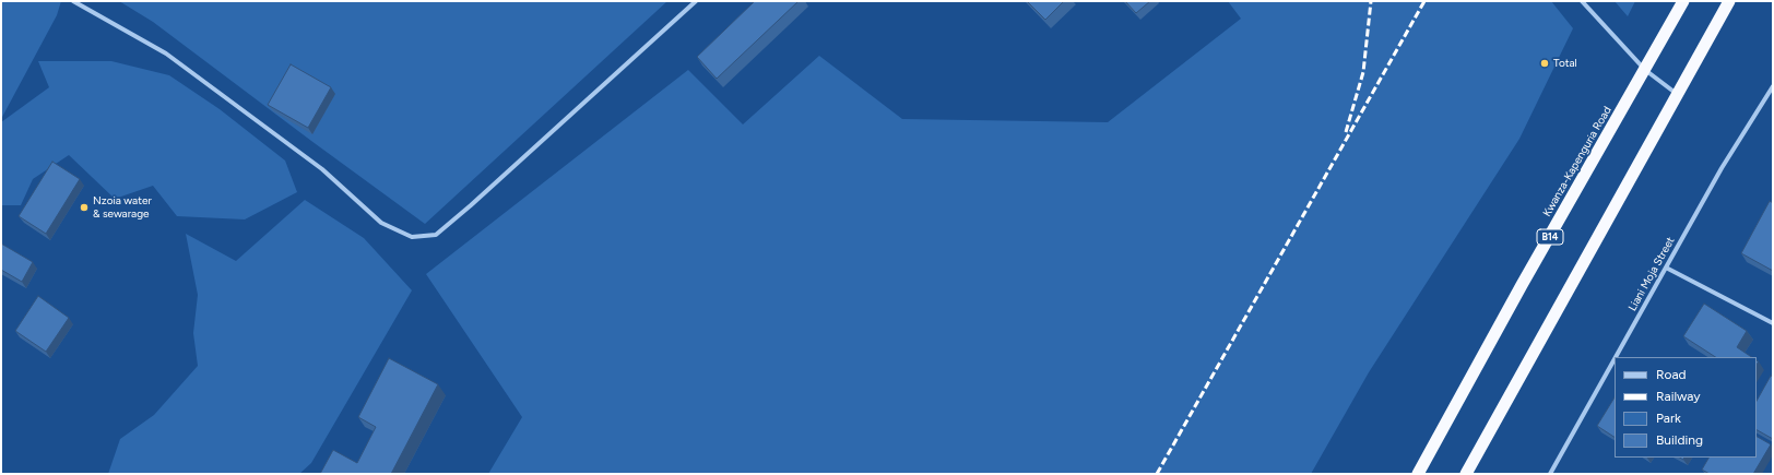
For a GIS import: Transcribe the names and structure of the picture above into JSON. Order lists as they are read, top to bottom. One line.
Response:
{"streets":{"highway":["Kwanza-Kapenguria Road","B14"],"street":["Liani Moja Street"]},"places":["Total","Nzoia water & sewarage"],"legend":["Road","Railway","Park","Building"]}
